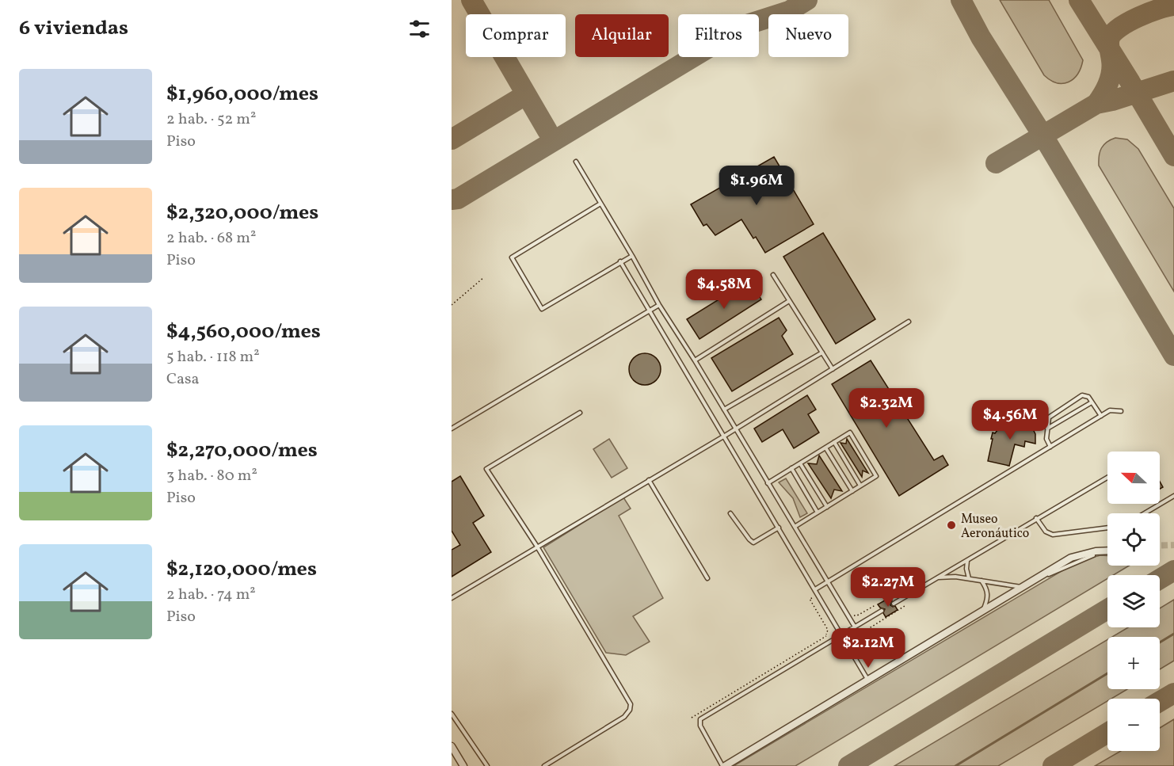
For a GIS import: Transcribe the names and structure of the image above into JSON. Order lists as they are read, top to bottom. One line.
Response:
{"places":["Museo Aeronáutico"],"north":"left","page":{"heading":"6 viviendas","chip":["Comprar","Alquilar","Filtros","Nuevo"],"list":[{"name":"$1,960,000/mes","note":"2 hab. · 52 m² · Piso"},{"name":"$2,320,000/mes","note":"2 hab. · 68 m² · Piso"},{"name":"$4,560,000/mes","note":"5 hab. · 118 m² · Casa"},{"name":"$2,270,000/mes","note":"3 hab. · 80 m² · Piso"},{"name":"$2,120,000/mes","note":"2 hab. · 74 m² · Piso"}],"price":["$1.96M","$4.58M","$2.32M","$4.56M","$2.27M","$2.12M"],"map_buttons":["+","−"]}}
